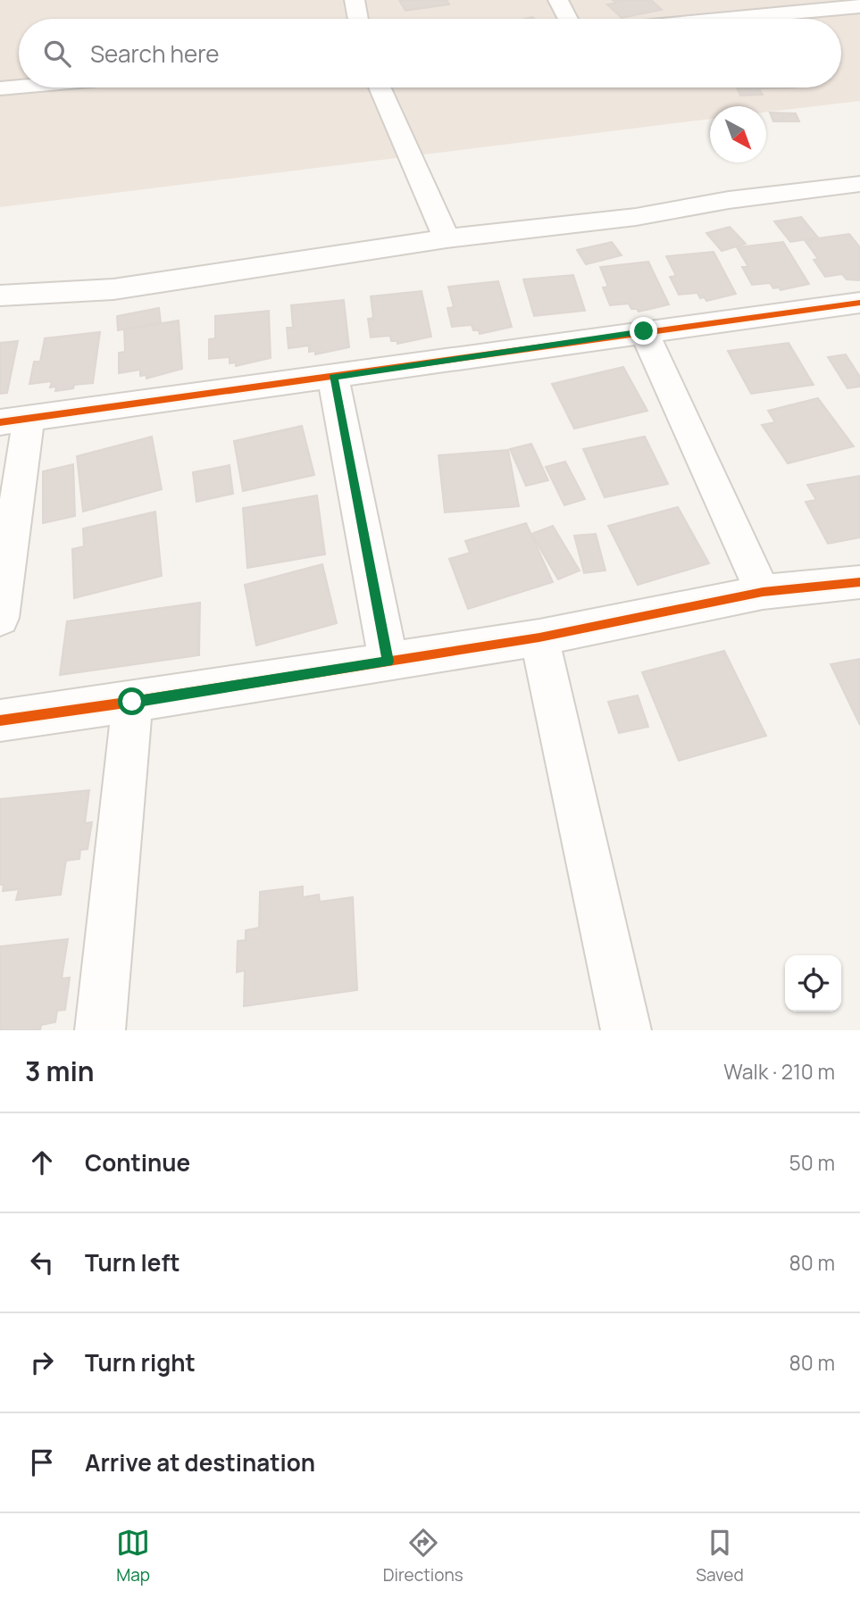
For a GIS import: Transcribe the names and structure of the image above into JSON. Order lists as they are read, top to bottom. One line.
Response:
{"north":"bottom right","page":{"search":"Search here","heading":["3 min","Walk · 210 m"],"list":[["Continue","50 m"],["Turn left","80 m"],["Turn right","80 m"],"Arrive at destination"],"nav":["Map","Directions","Saved"]}}
